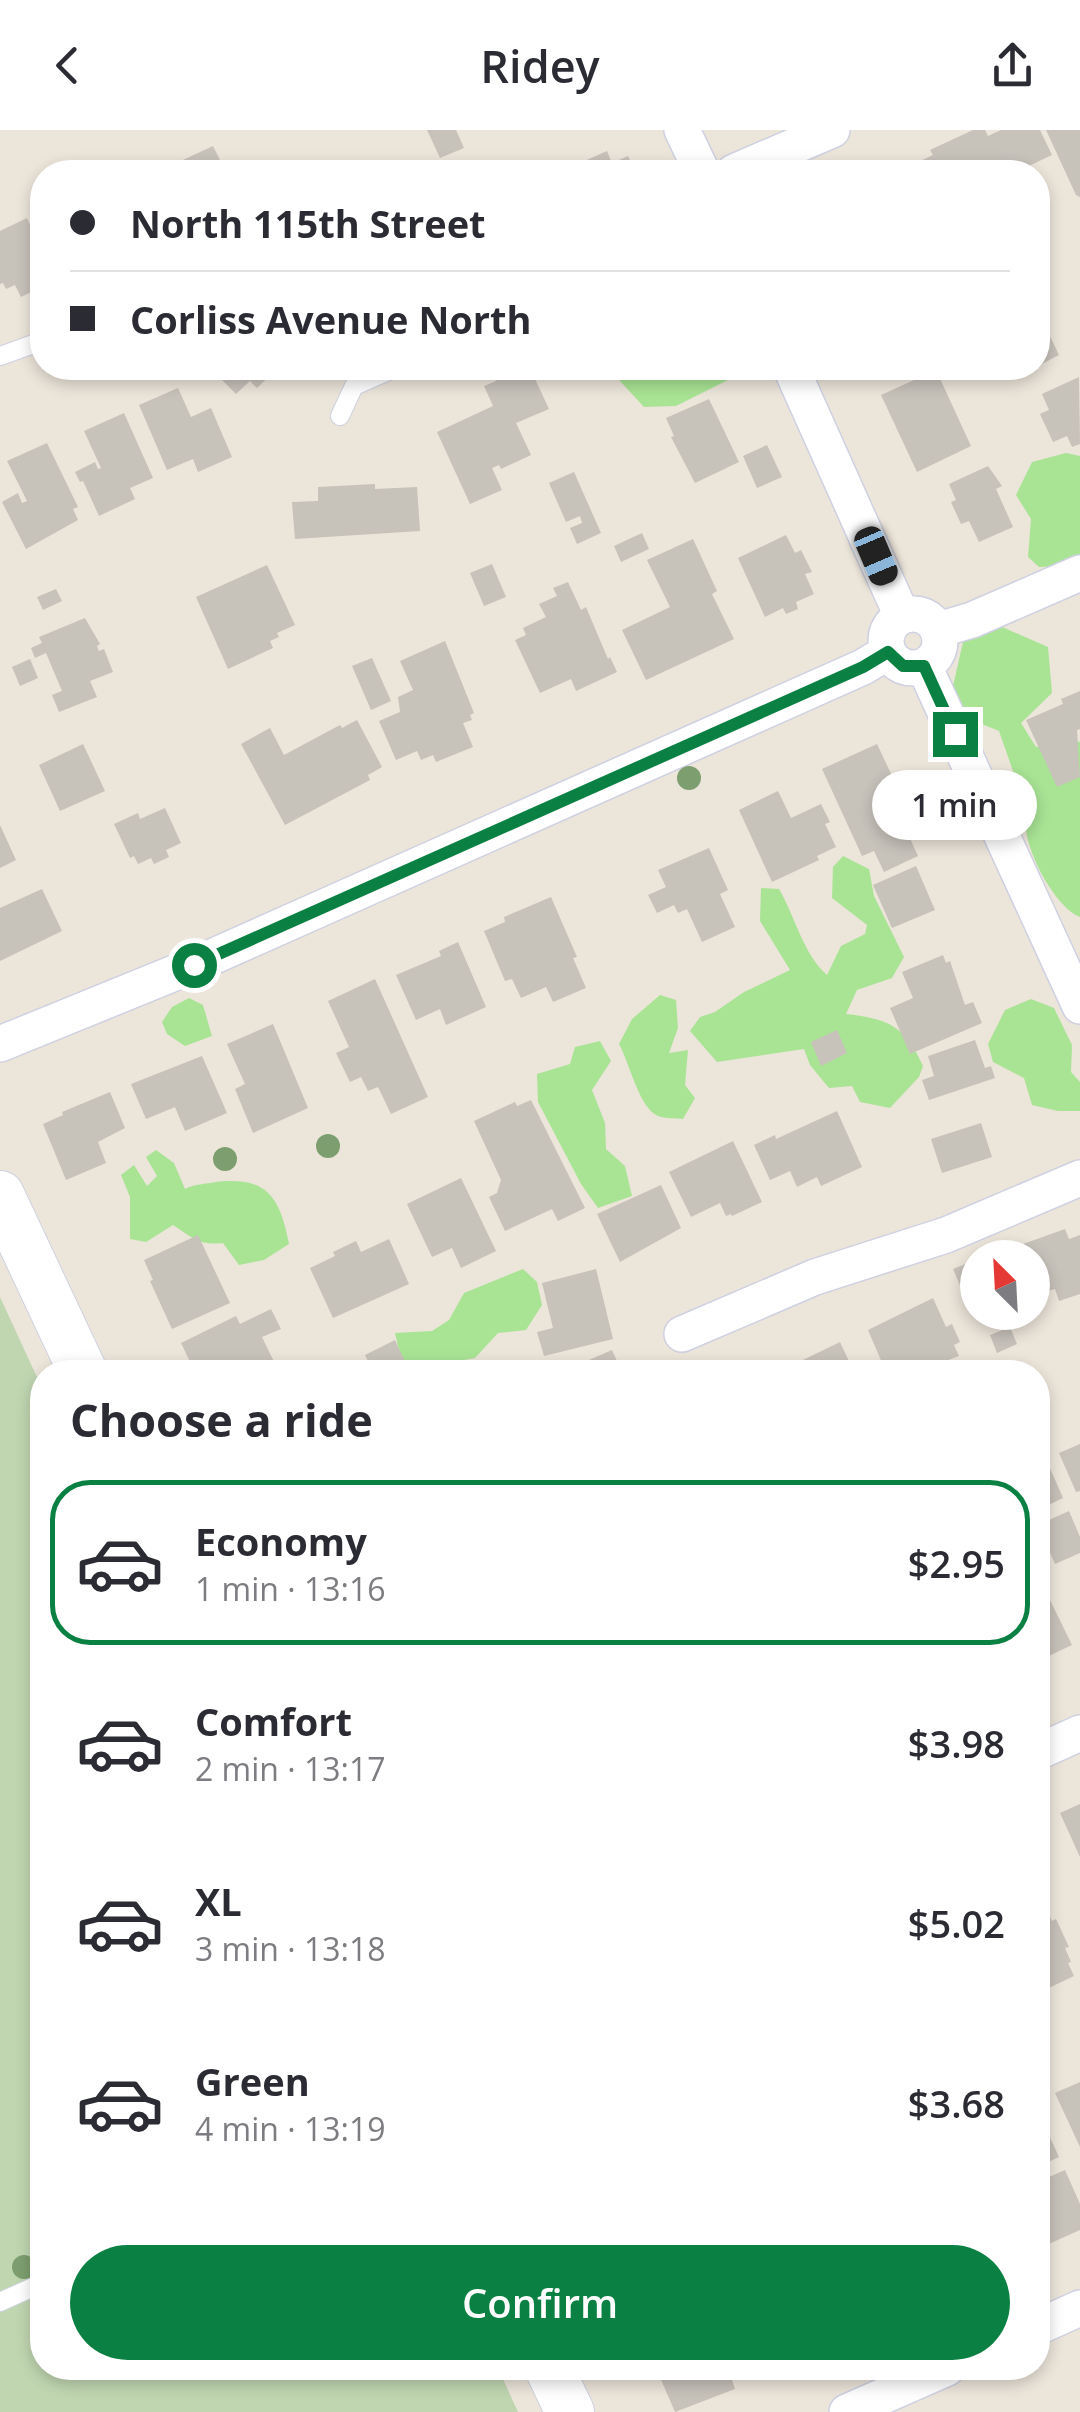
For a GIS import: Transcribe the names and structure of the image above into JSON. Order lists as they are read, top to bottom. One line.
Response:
{"north":"top left","page":{"header":"Ridey","banner":["North 115th Street","Corliss Avenue North"],"bubble":"1 min","heading":"Choose a ride","list":[{"name":"Economy","note":"1 min · 13:16","value":"$2.95"},{"name":"Comfort","note":"2 min · 13:17","value":"$3.98"},{"name":"XL","note":"3 min · 13:18","value":"$5.02"},{"name":"Green","note":"4 min · 13:19","value":"$3.68"}],"buttons":"Confirm"}}
